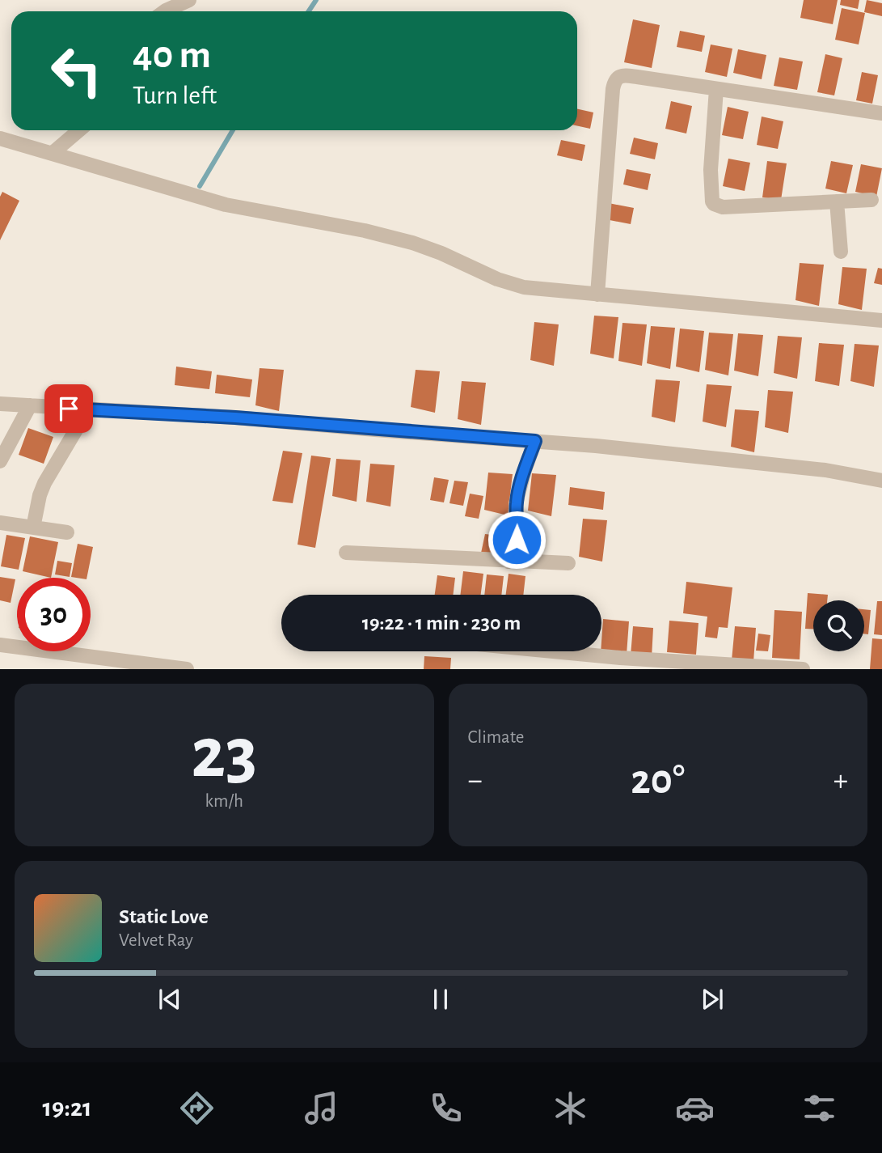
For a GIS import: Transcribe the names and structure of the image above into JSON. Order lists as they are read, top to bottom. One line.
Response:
{"page":{"turn":["40 m","Turn left"],"limit":"30","trip":"19:22 · 1 min · 230 m","tile":[["23","km/h"],"Climate"],"heat":["−","20°","+"],"song":["Static Love","Velvet Ray"],"tabs":"19:21"}}
